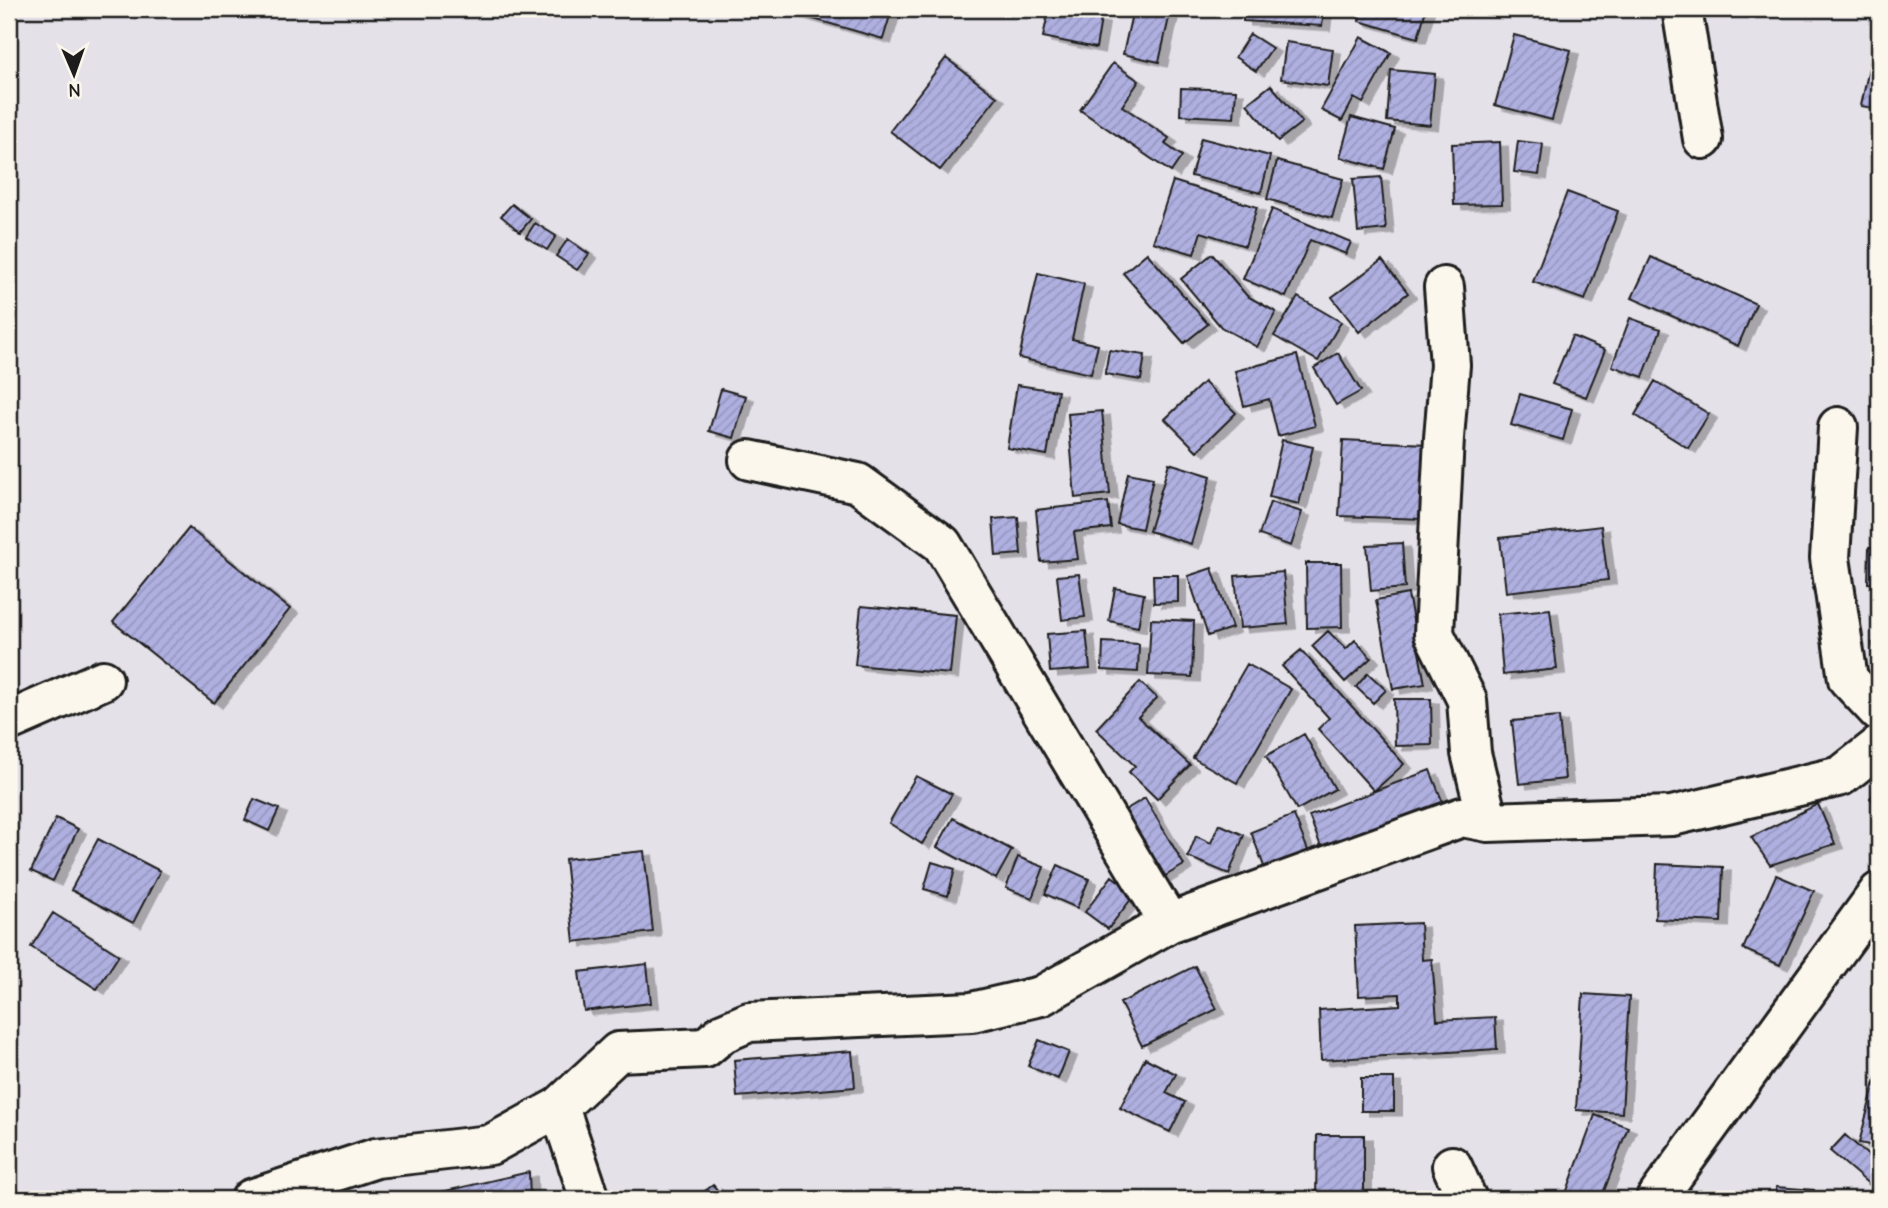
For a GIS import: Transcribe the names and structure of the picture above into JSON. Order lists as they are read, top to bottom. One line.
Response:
{"north":"bottom"}
